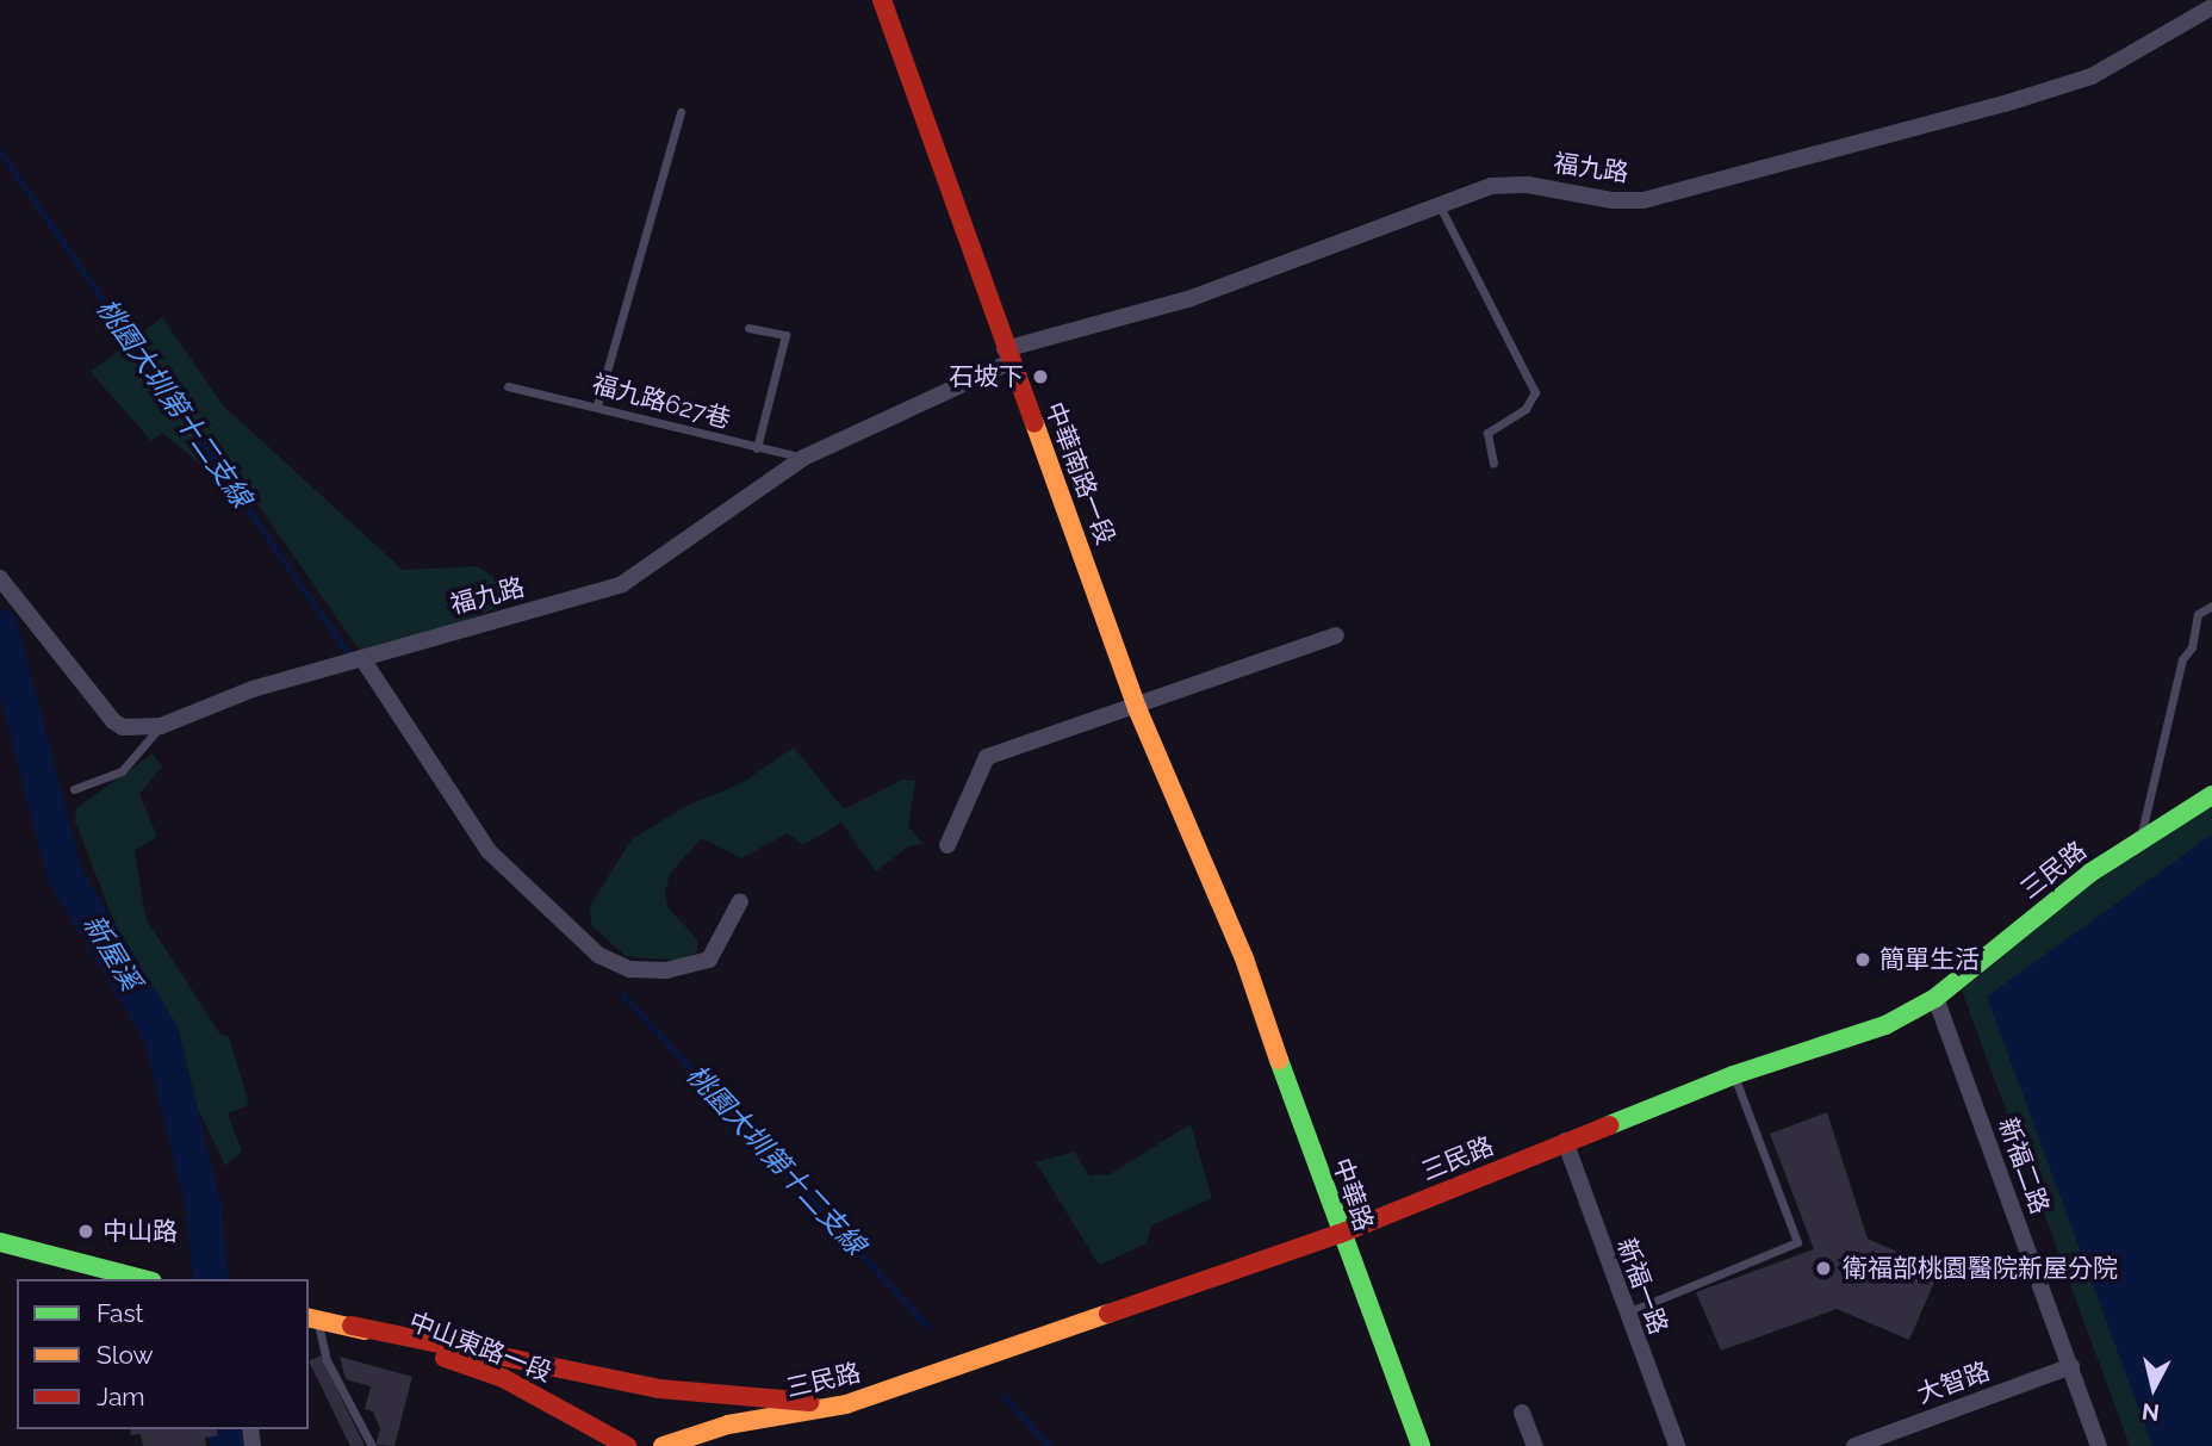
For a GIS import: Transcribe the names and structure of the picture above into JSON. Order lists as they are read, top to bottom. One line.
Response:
{"streets":{"street":["福九路","中華南路一段","三民路","新福二路","中華路","新福一路","中山東路一段","大智路"],"lane":["福九路627巷"]},"crossings":[["福九路","福九路627巷"],["福九路","中華南路一段"],["中華南路一段","中華路"],["三民路","新福二路"],["三民路","中華路"],["三民路","新福一路"],["新福二路","大智路"]],"water":["桃園大圳第十二支線","新屋溪"],"places":["石坡下","簡單生活","中山路","衛福部桃園醫院新屋分院"],"legend":["Fast","Slow","Jam"],"north":"bottom"}
